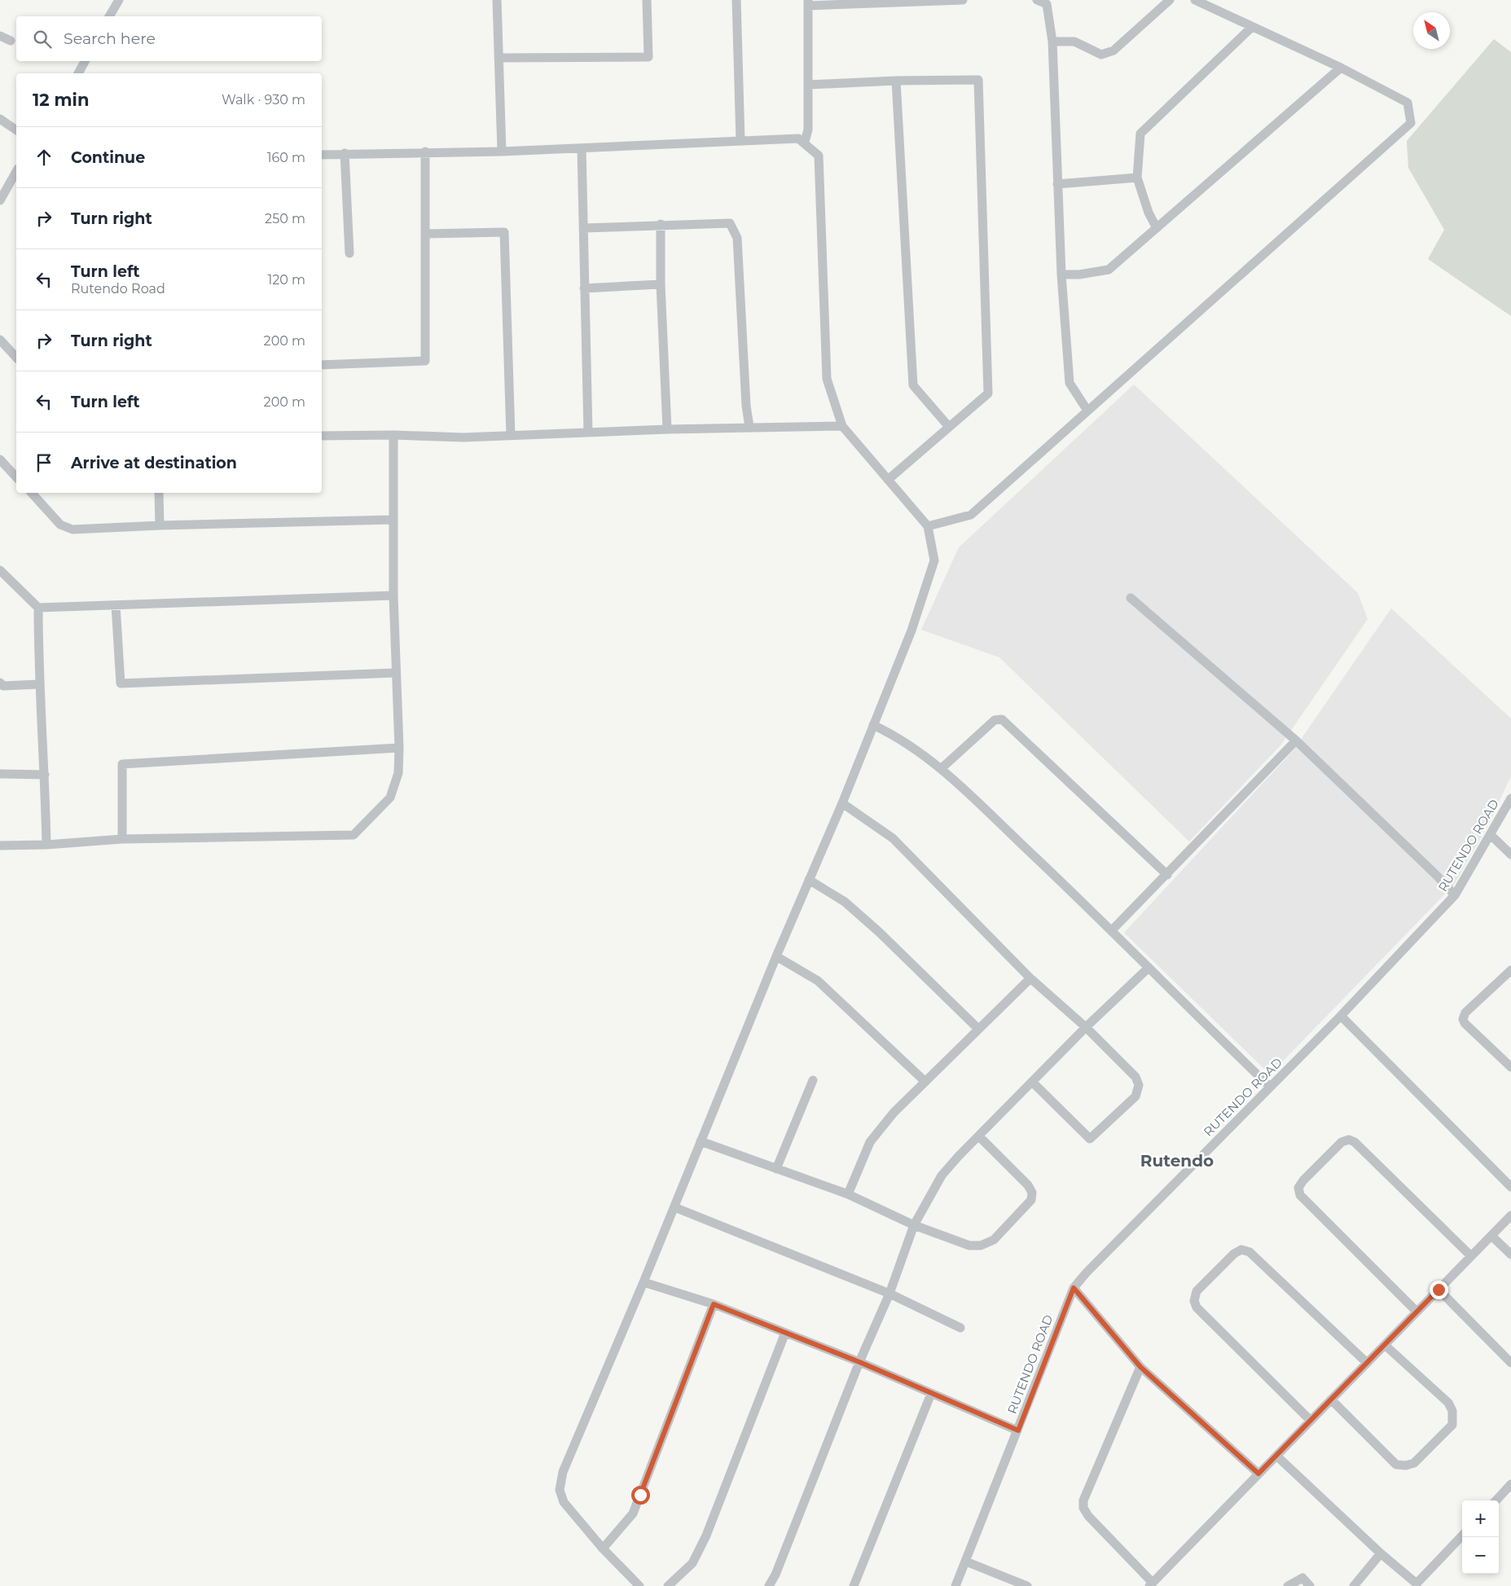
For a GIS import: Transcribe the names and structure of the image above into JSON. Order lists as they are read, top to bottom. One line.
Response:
{"streets":{"street":["RUTENDO ROAD"]},"districts":["Rutendo"],"north":"top left","page":{"search":"Search here","heading":["12 min","Walk · 930 m"],"list":[["Continue","160 m"],["Turn right","250 m"],["Turn left","Rutendo Road","120 m"],["Turn right","200 m"],["Turn left","200 m"],"Arrive at destination"],"map_buttons":["+","−"]}}
